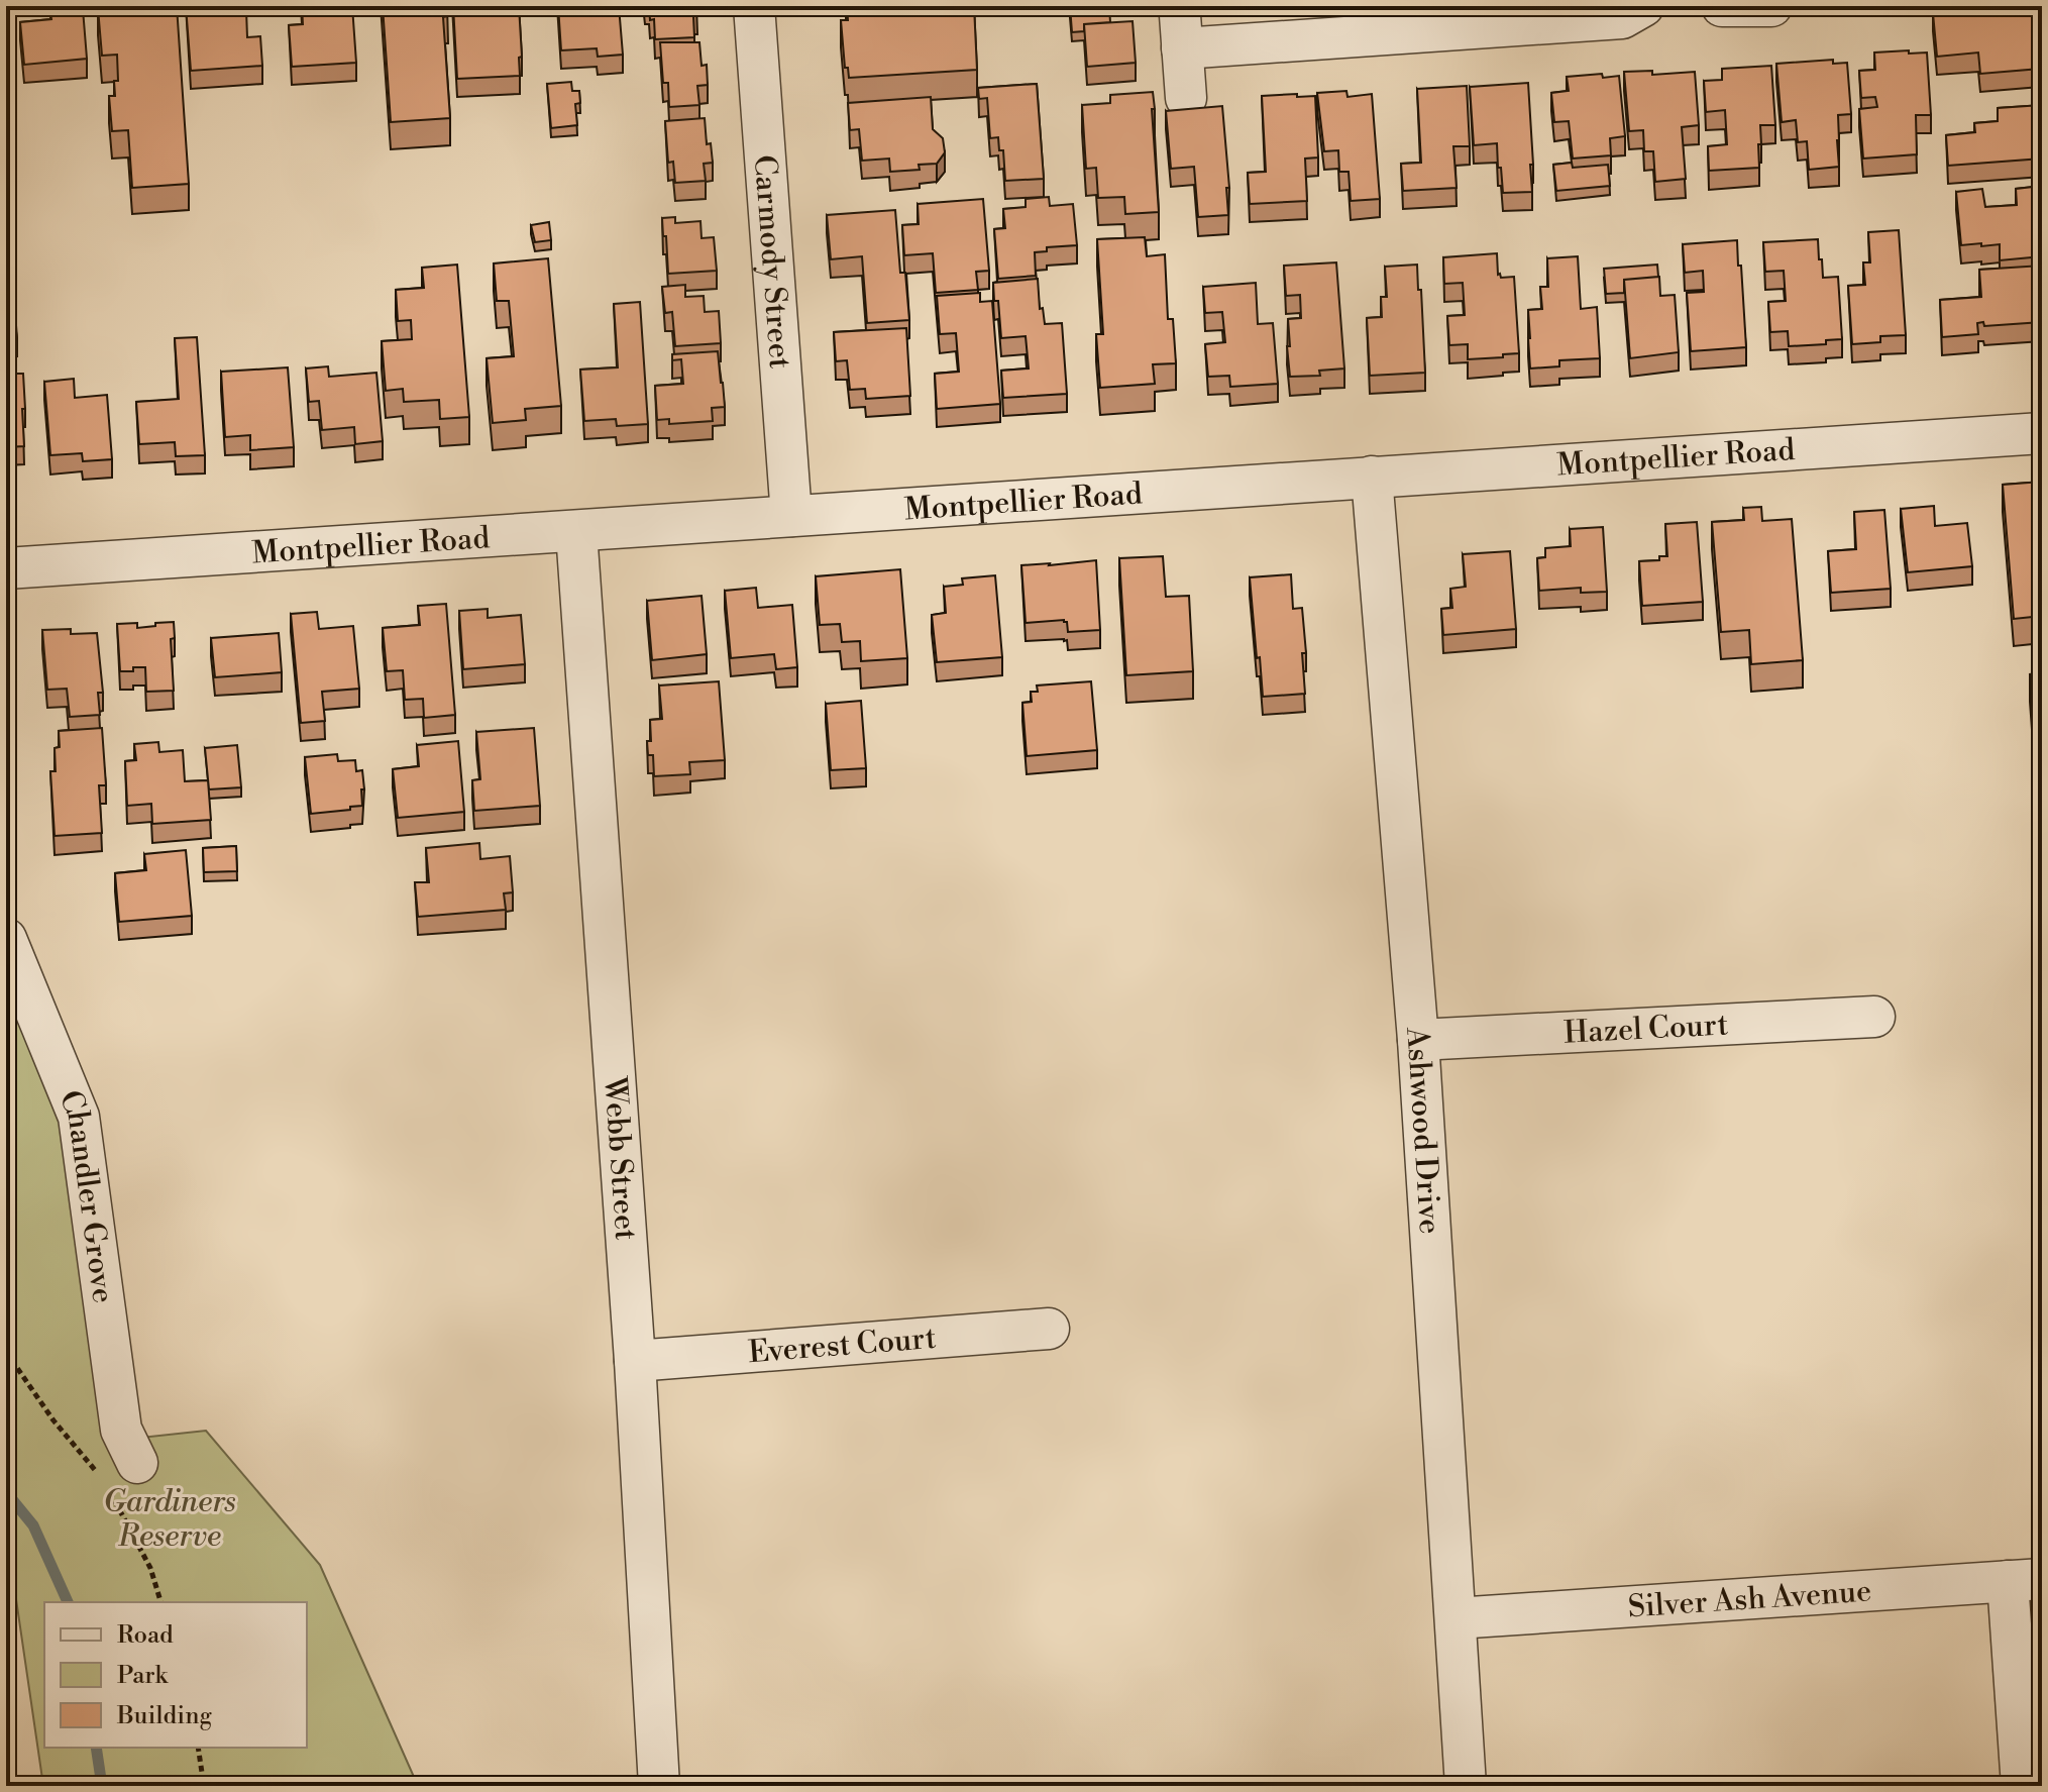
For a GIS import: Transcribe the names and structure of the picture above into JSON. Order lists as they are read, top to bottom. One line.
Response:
{"streets":{"street":["Carmody Street","Montpellier Road","Hazel Court","Ashwood Drive","Webb Street","Chandler Grove","Everest Court","Silver Ash Avenue"]},"crossings":[["Carmody Street","Montpellier Road"],["Montpellier Road","Ashwood Drive"],["Montpellier Road","Webb Street"],["Hazel Court","Ashwood Drive"],["Ashwood Drive","Silver Ash Avenue"],["Webb Street","Everest Court"]],"parks":["Gardiners Reserve"],"legend":["Road","Park","Building"]}
